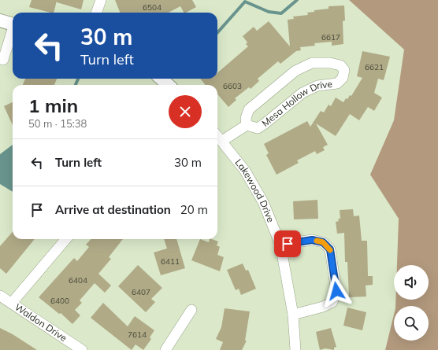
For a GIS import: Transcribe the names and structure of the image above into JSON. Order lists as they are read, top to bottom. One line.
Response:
{"streets":{"street":["Mesa Hollow Drive","Lakewood Drive","Waldon Drive"]},"crossings":[["Mesa Hollow Drive","Lakewood Drive"]],"house_numbers":["6504","6617","6621","6603","6411","6404","6407","6400","7614"],"page":{"turn":["30 m","Turn left"],"heading":["1 min","50 m · 15:38"],"list":[{"name":"Turn left","value":"30 m"},{"name":"Arrive at destination","value":"20 m"}]}}
